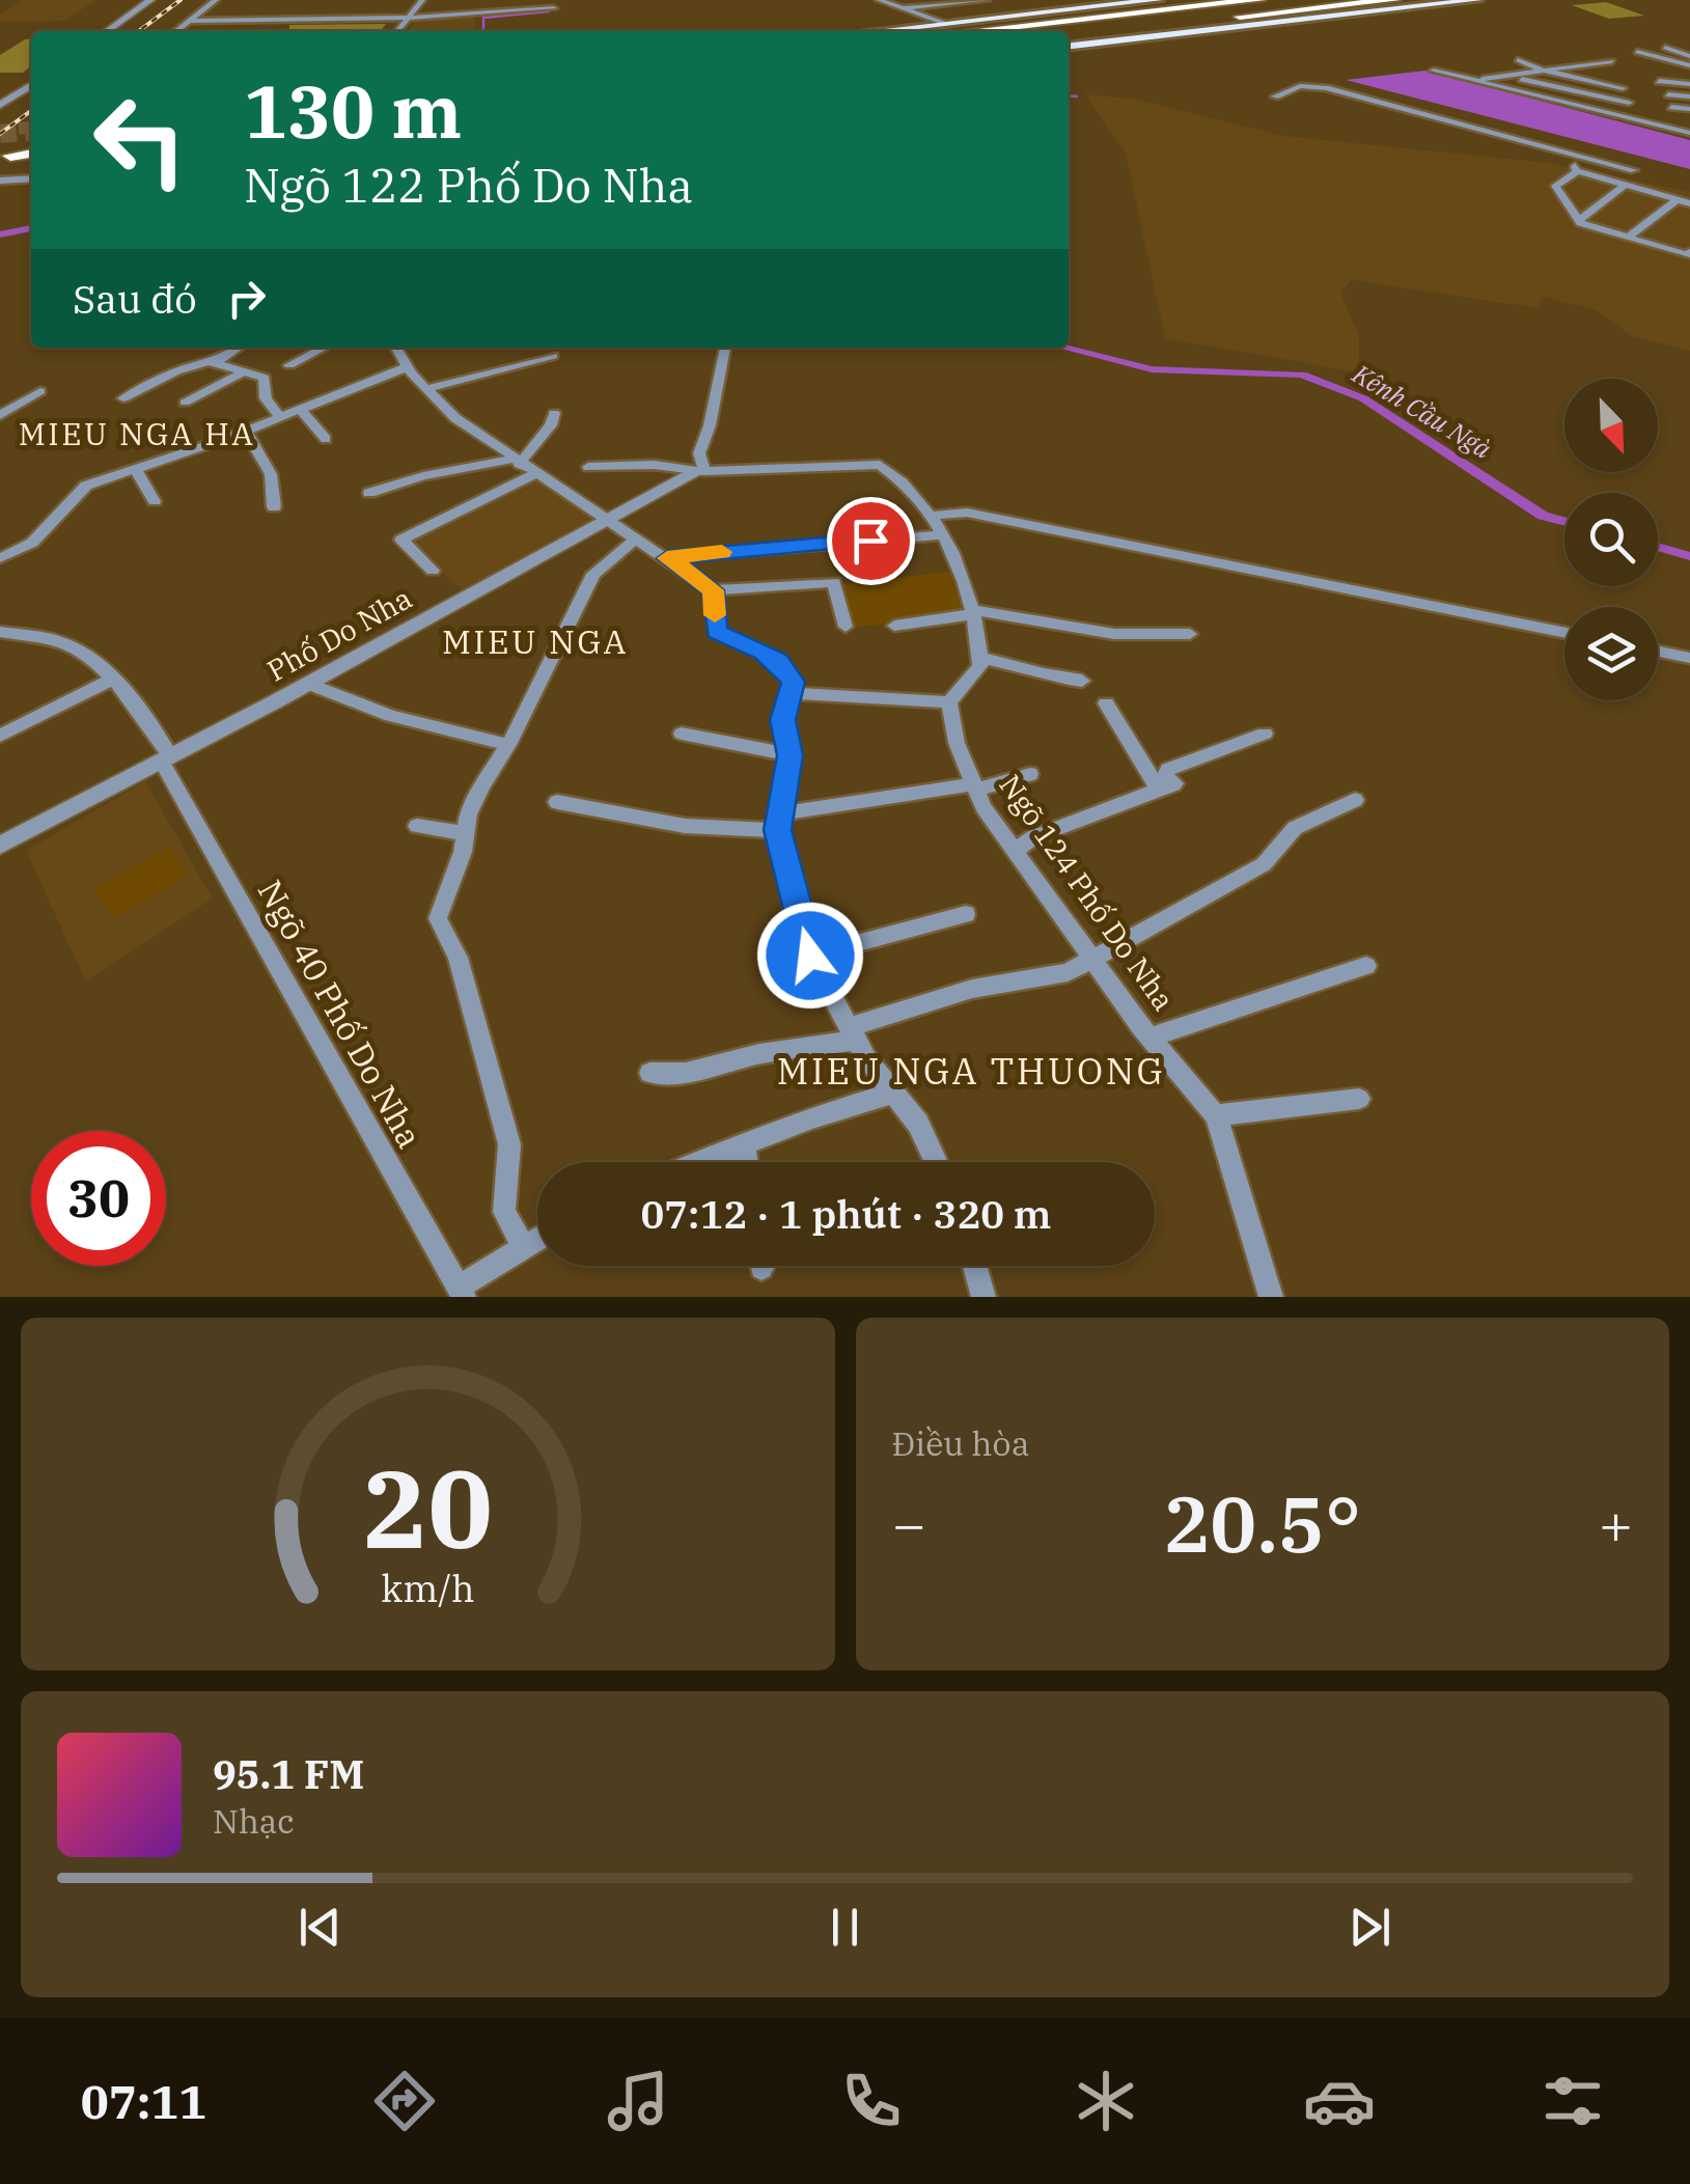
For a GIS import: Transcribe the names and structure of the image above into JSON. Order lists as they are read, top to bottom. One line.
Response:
{"streets":{"street":["Phố Do Nha","Ngõ 124 Phố Do Nha","Ngõ 40 Phố Do Nha"]},"crossings":[["Phố Do Nha","Ngõ 40 Phố Do Nha"]],"districts":["MIEU NGA HA","MIEU NGA","MIEU NGA THUONG"],"water":["Kênh Cầu Ngà"],"north":"bottom right","page":{"turn":["130 m","Ngõ 122 Phố Do Nha"],"then":"Sau đó","limit":"30","trip":"07:12 · 1 phút · 320 m","tile":"Điều hòa","heat":["−","20.5°","+"],"song":["95.1 FM","Nhạc"],"tabs":"07:11","gauge":["20","km/h"]}}
